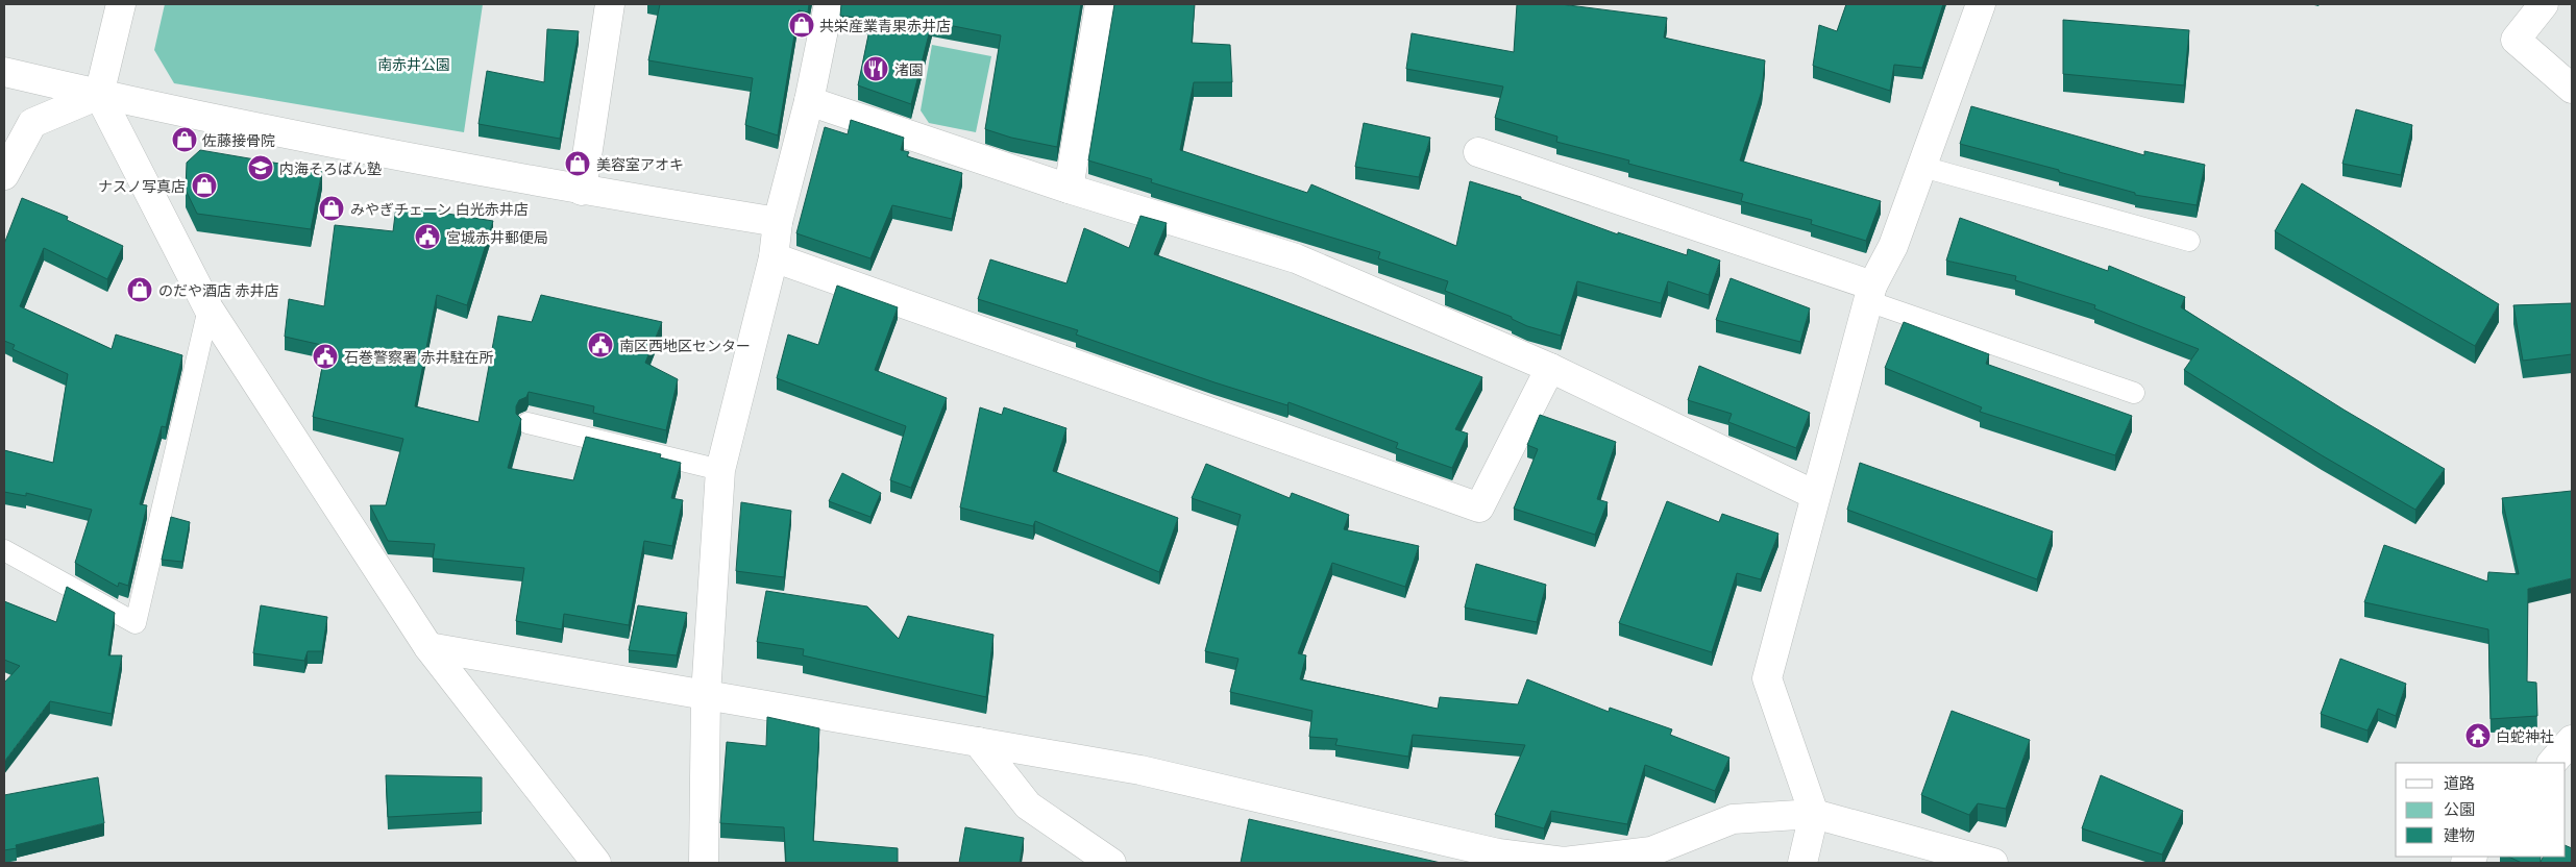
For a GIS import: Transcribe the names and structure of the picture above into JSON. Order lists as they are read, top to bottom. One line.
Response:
{"parks":["南赤井公園"],"places":{"shop":["共栄産業青果赤井店","佐藤接骨院","美容室アオキ","ナスノ写真店","みやぎチェーン 白光赤井店","のだや酒店 赤井店"],"restaurant":["渚園"],"school or university":["内海そろばん塾"],"public building":["宮城赤井郵便局","南区西地区センター","石巻警察署 赤井駐在所"],"temple":["白蛇神社"]},"legend":["道路","公園","建物"]}
